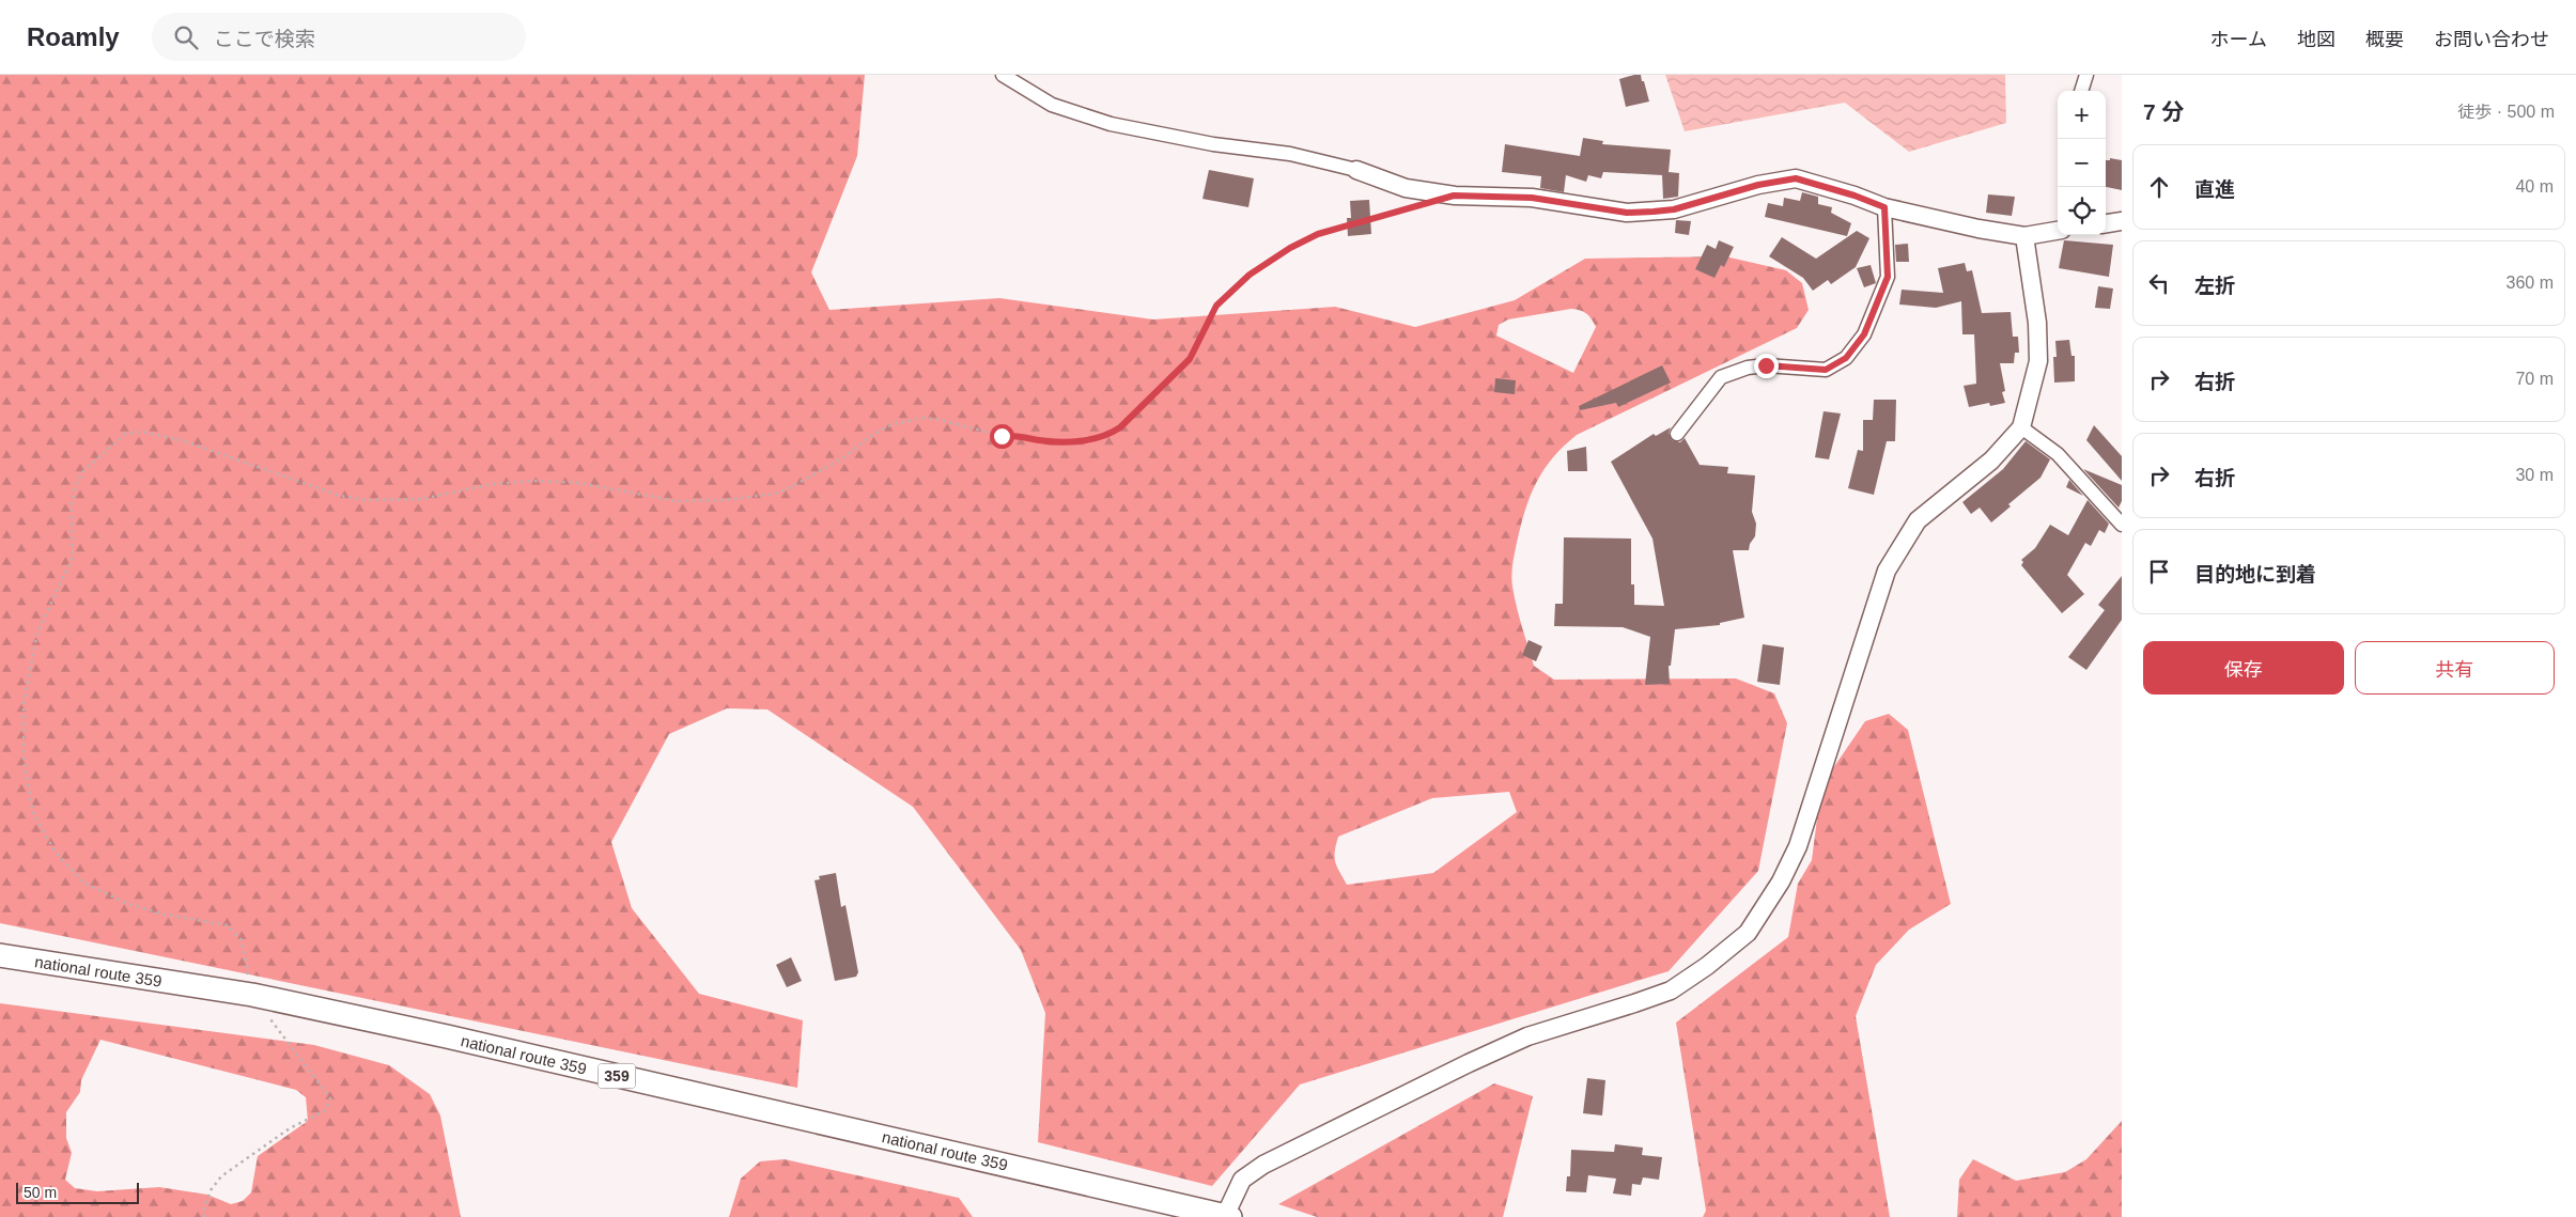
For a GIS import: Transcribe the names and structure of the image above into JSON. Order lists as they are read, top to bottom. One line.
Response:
{"streets":{"highway":["national route 359","359"]},"scale_bar":"50 m","page":{"header":"Roamly","search":"ここで検索","nav":["ホーム","地図","概要","お問い合わせ"],"heading":["7 分","徒歩 · 500 m"],"map_buttons":["+","−"],"list":[["直進","40 m"],["左折","360 m"],["右折","70 m"],["右折","30 m"],"目的地に到着"],"buttons":["保存","共有"],"scale":"50 m"}}
